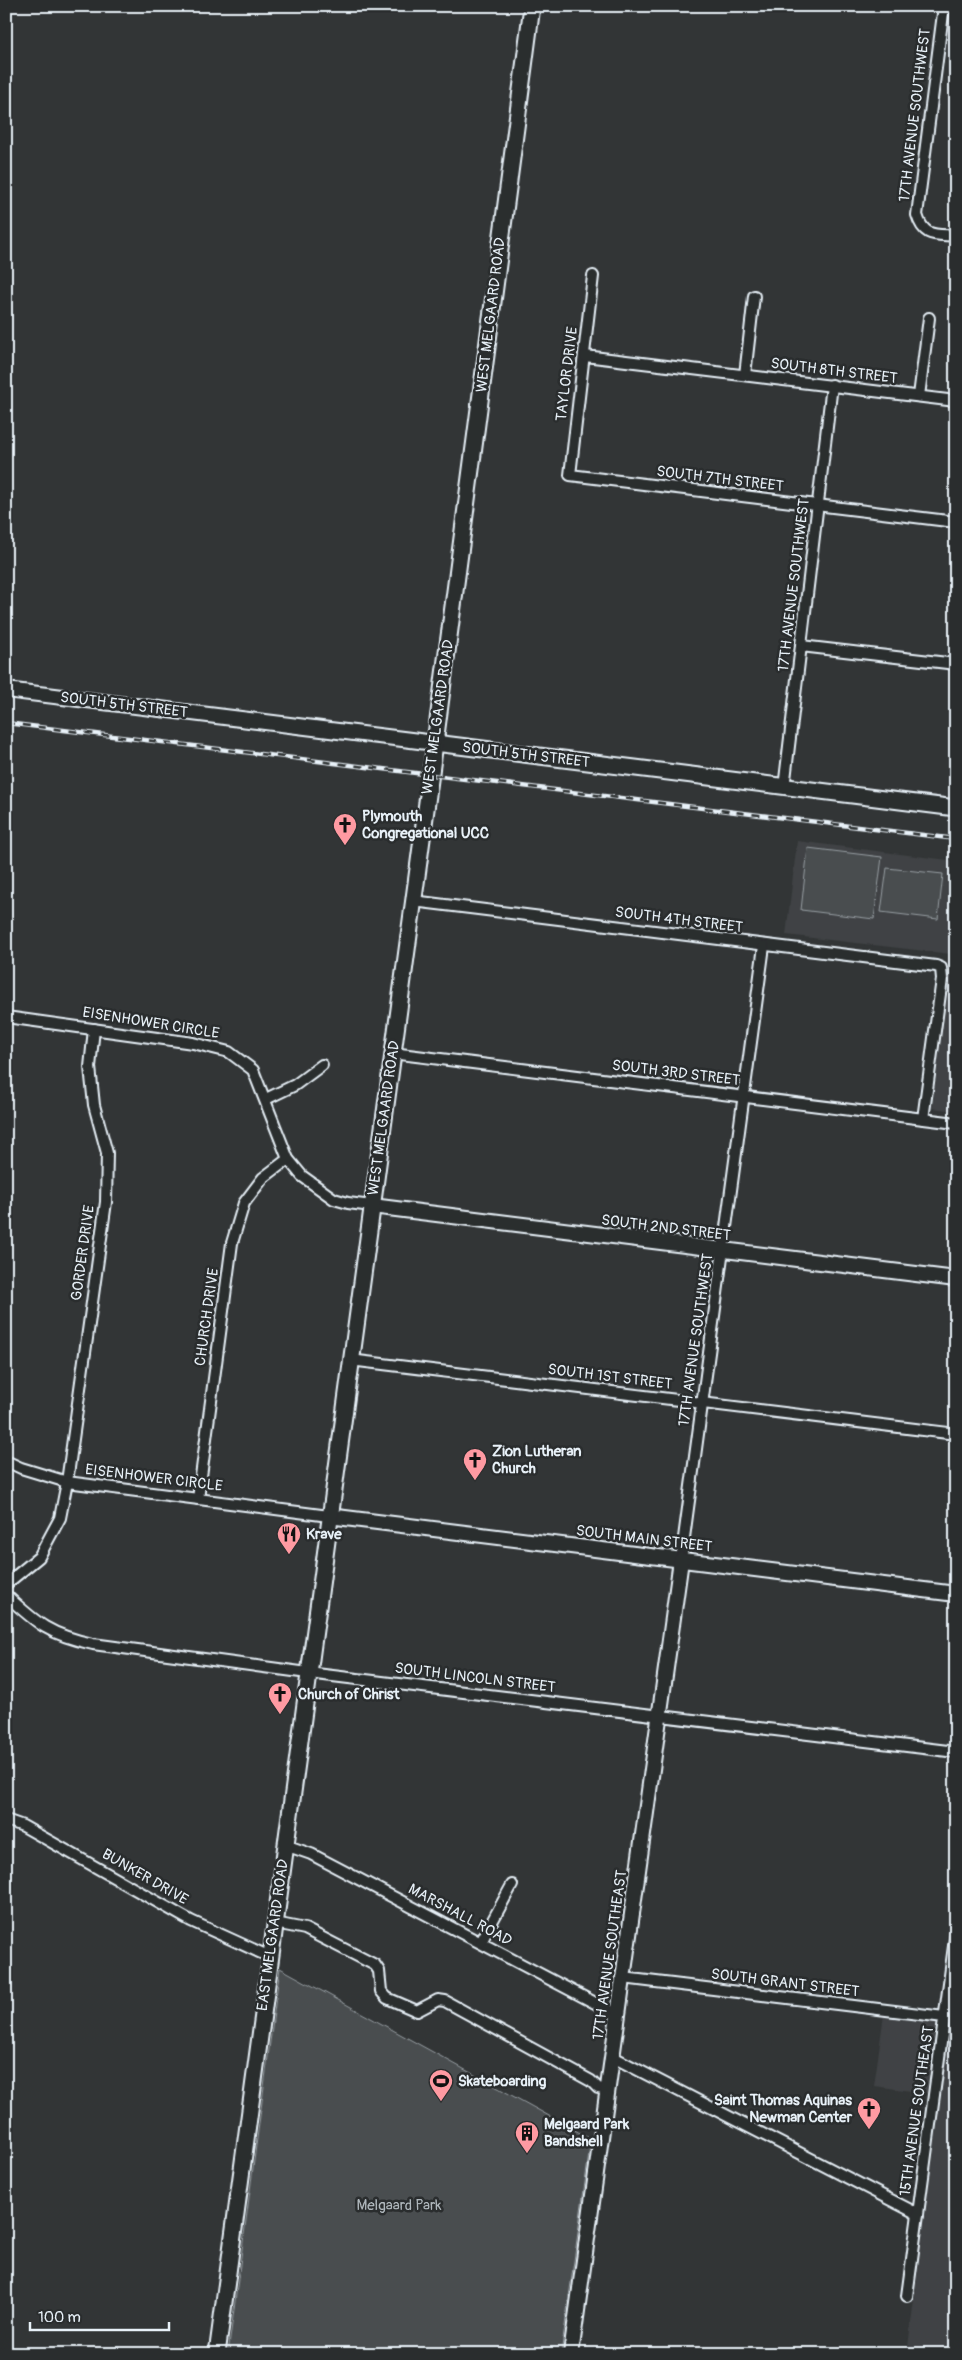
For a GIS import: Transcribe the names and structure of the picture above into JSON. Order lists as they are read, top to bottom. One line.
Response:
{"streets":{"main road":["WEST MELGAARD ROAD","SOUTH 5TH STREET","EAST MELGAARD ROAD"],"street":["17TH AVENUE SOUTHWEST","SOUTH 8TH STREET","TAYLOR DRIVE","SOUTH 7TH STREET","SOUTH 4TH STREET","EISENHOWER CIRCLE","SOUTH 3RD STREET","SOUTH 2ND STREET","GORDER DRIVE","CHURCH DRIVE","SOUTH 1ST STREET","SOUTH MAIN STREET","SOUTH LINCOLN STREET","BUNKER DRIVE","MARSHALL ROAD","17TH AVENUE SOUTHEAST","SOUTH GRANT STREET","15TH AVENUE SOUTHEAST"]},"crossings":[["17TH AVENUE SOUTHWEST","SOUTH 8TH STREET"],["17TH AVENUE SOUTHWEST","SOUTH 7TH STREET"],["17TH AVENUE SOUTHWEST","SOUTH 5TH STREET"],["17TH AVENUE SOUTHWEST","SOUTH 4TH STREET"],["17TH AVENUE SOUTHWEST","SOUTH 3RD STREET"],["17TH AVENUE SOUTHWEST","SOUTH 2ND STREET"],["17TH AVENUE SOUTHWEST","SOUTH 1ST STREET"],["17TH AVENUE SOUTHWEST","SOUTH MAIN STREET"],["17TH AVENUE SOUTHWEST","17TH AVENUE SOUTHEAST"],["WEST MELGAARD ROAD","SOUTH 5TH STREET"],["WEST MELGAARD ROAD","SOUTH 4TH STREET"],["WEST MELGAARD ROAD","EISENHOWER CIRCLE"],["WEST MELGAARD ROAD","SOUTH 3RD STREET"],["WEST MELGAARD ROAD","SOUTH 2ND STREET"],["WEST MELGAARD ROAD","SOUTH 1ST STREET"],["WEST MELGAARD ROAD","SOUTH MAIN STREET"],["WEST MELGAARD ROAD","EAST MELGAARD ROAD"],["SOUTH 8TH STREET","TAYLOR DRIVE"],["TAYLOR DRIVE","SOUTH 7TH STREET"],["SOUTH 4TH STREET","SOUTH 3RD STREET"],["EISENHOWER CIRCLE","SOUTH 2ND STREET"],["EISENHOWER CIRCLE","GORDER DRIVE"],["EISENHOWER CIRCLE","CHURCH DRIVE"],["EISENHOWER CIRCLE","SOUTH MAIN STREET"],["EISENHOWER CIRCLE","EAST MELGAARD ROAD"],["SOUTH MAIN STREET","EAST MELGAARD ROAD"],["SOUTH MAIN STREET","17TH AVENUE SOUTHEAST"],["SOUTH LINCOLN STREET","EAST MELGAARD ROAD"],["SOUTH LINCOLN STREET","17TH AVENUE SOUTHEAST"],["BUNKER DRIVE","EAST MELGAARD ROAD"],["MARSHALL ROAD","EAST MELGAARD ROAD"],["MARSHALL ROAD","17TH AVENUE SOUTHEAST"],["17TH AVENUE SOUTHEAST","SOUTH GRANT STREET"],["SOUTH GRANT STREET","15TH AVENUE SOUTHEAST"]],"parks":["Melgaard Park"],"places":{"church":["Plymouth Congregational UCC","Zion Lutheran Church","Church of Christ","Saint Thomas Aquinas Newman Center"],"restaurant":["Krave"],"sports":["Skateboarding"],"building":["Melgaard Park Bandshell"]},"scale_bar":"100 m"}
